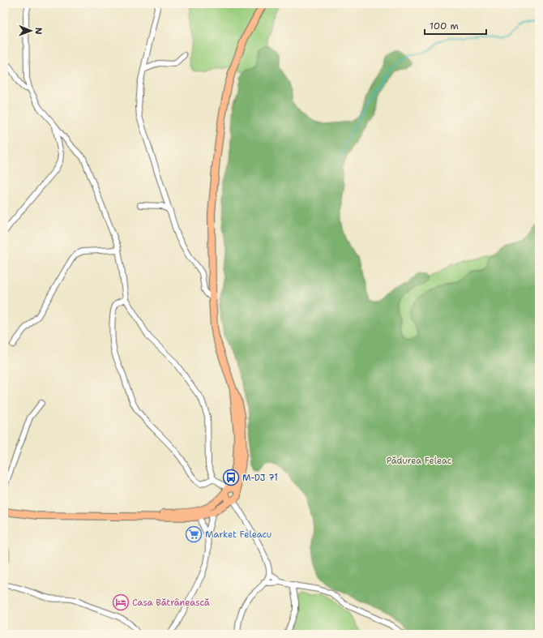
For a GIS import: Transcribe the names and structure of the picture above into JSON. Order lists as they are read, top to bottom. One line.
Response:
{"parks":["Pădurea Feleac"],"places":{"bus stop":["M-DJ 71"],"supermarket":["Market Feleacu"],"hotel":["Casa Bătrânească"]},"scale_bar":"100 m","north":"right"}
